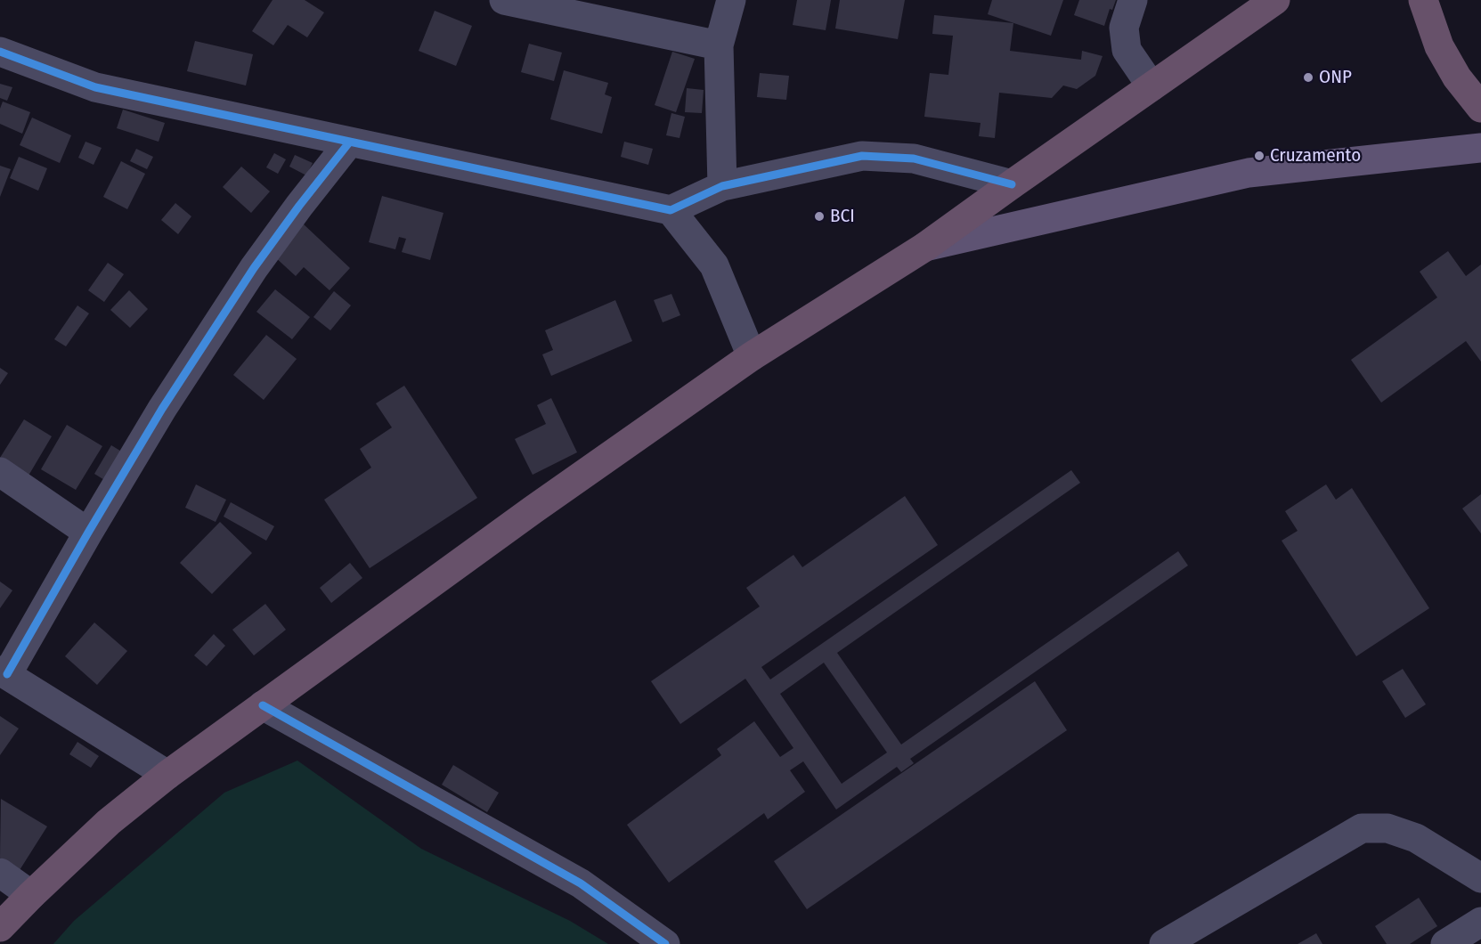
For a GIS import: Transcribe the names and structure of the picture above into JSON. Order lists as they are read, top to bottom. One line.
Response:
{"places":["ONP","Cruzamento","BCI"]}
